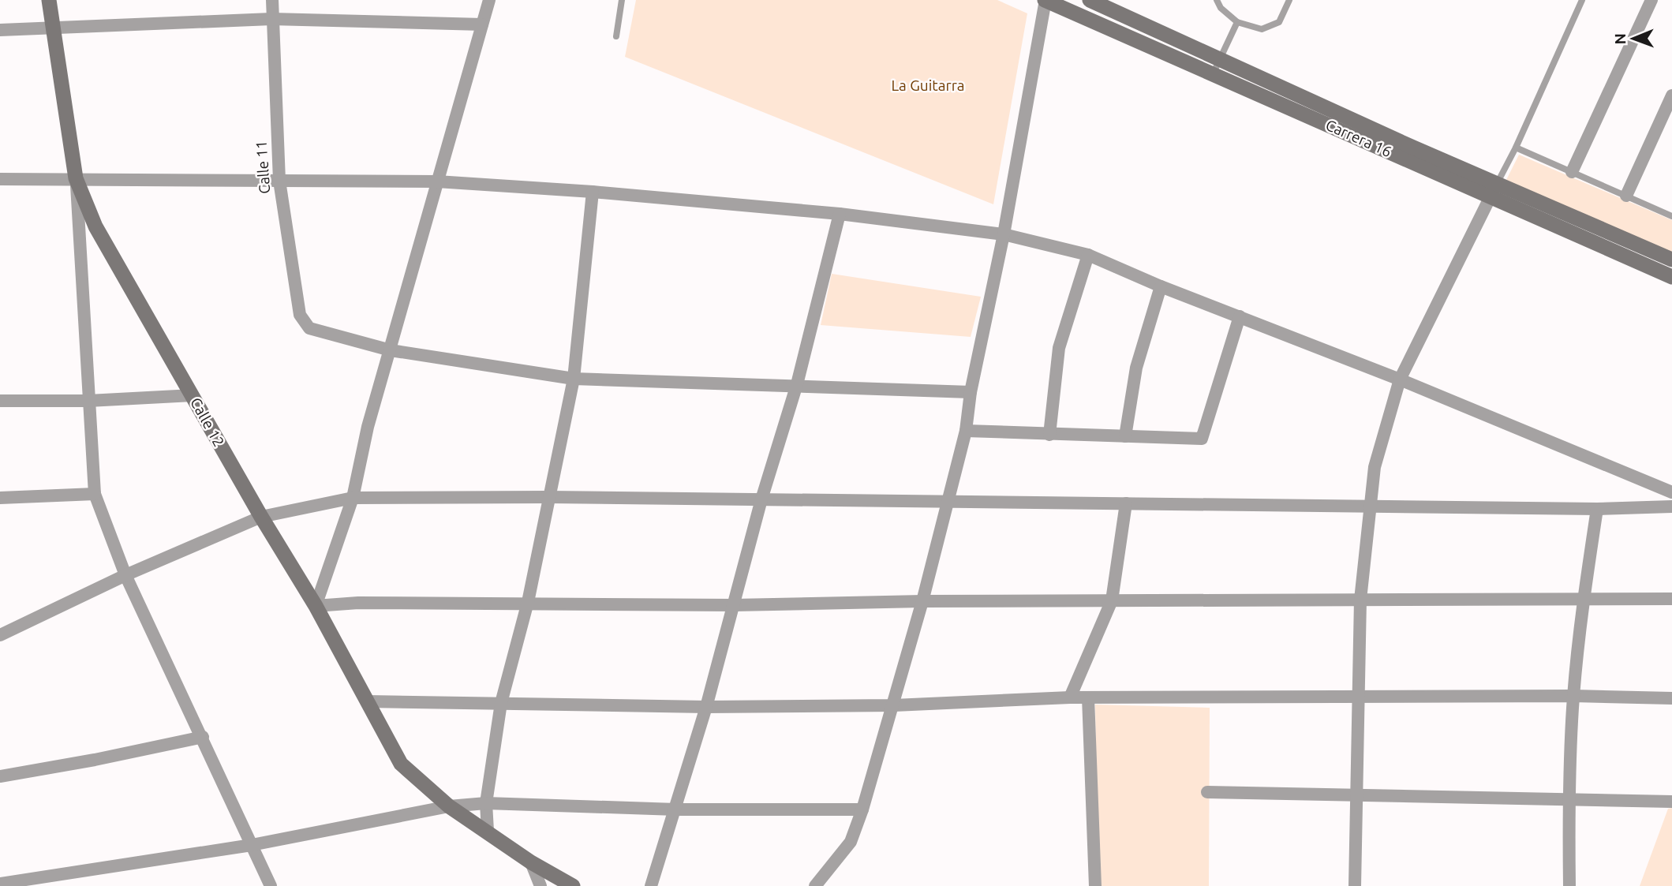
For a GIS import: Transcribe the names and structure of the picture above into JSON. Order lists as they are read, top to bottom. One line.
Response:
{"streets":{"main road":["Carrera 16","Calle 12"],"street":["Calle 11"]},"parks":["La Guitarra"],"north":"left"}
